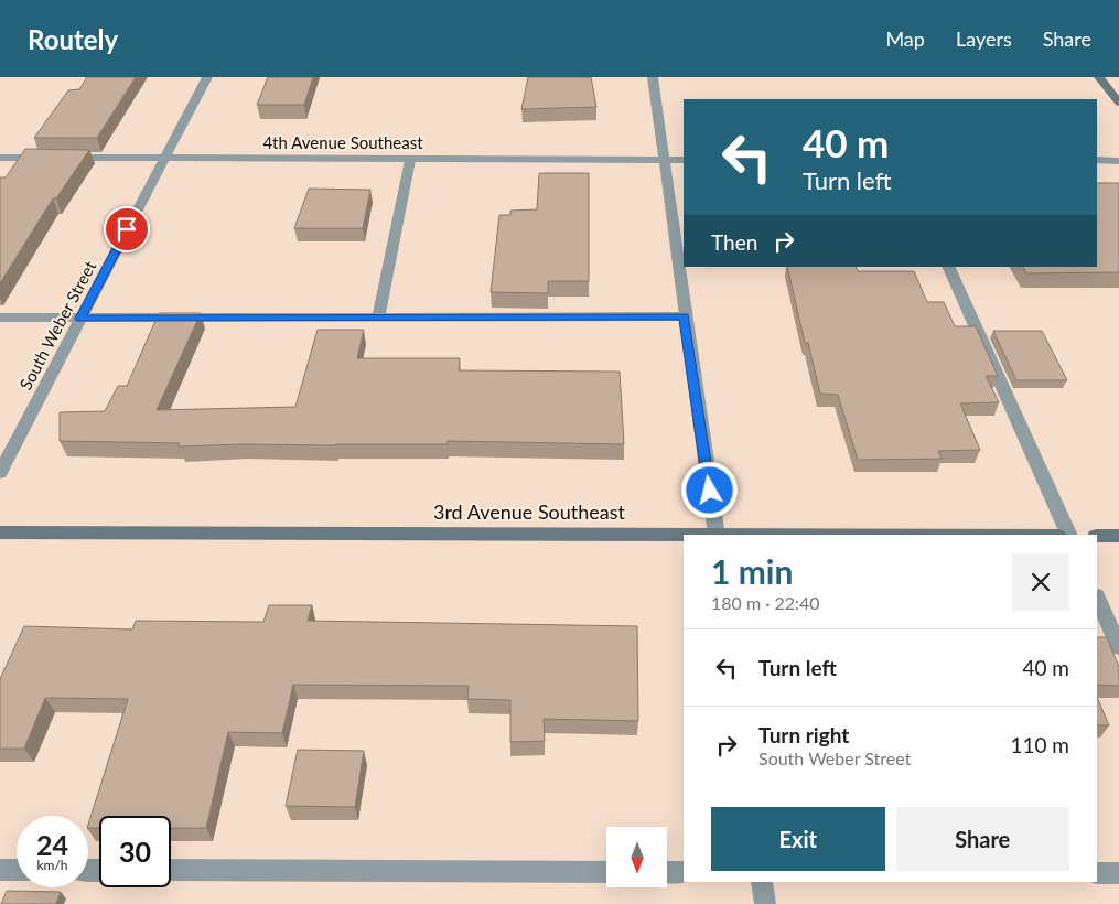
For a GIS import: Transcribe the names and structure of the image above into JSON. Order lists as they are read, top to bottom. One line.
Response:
{"streets":{"street":["4th Avenue Southeast","South Weber Street","3rd Avenue Southeast"]},"crossings":[["4th Avenue Southeast","South Weber Street"]],"north":"bottom","page":{"header":"Routely","nav":["Map","Layers","Share"],"turn":["40 m","Turn left"],"then":"Then","heading":["1 min","180 m · 22:40"],"list":[{"name":"Turn left","value":"40 m"},{"name":"Turn right","note":"South Weber Street","value":"110 m"}],"buttons":["Exit","Share"],"speed":"24 km/h","limit":"30"}}
